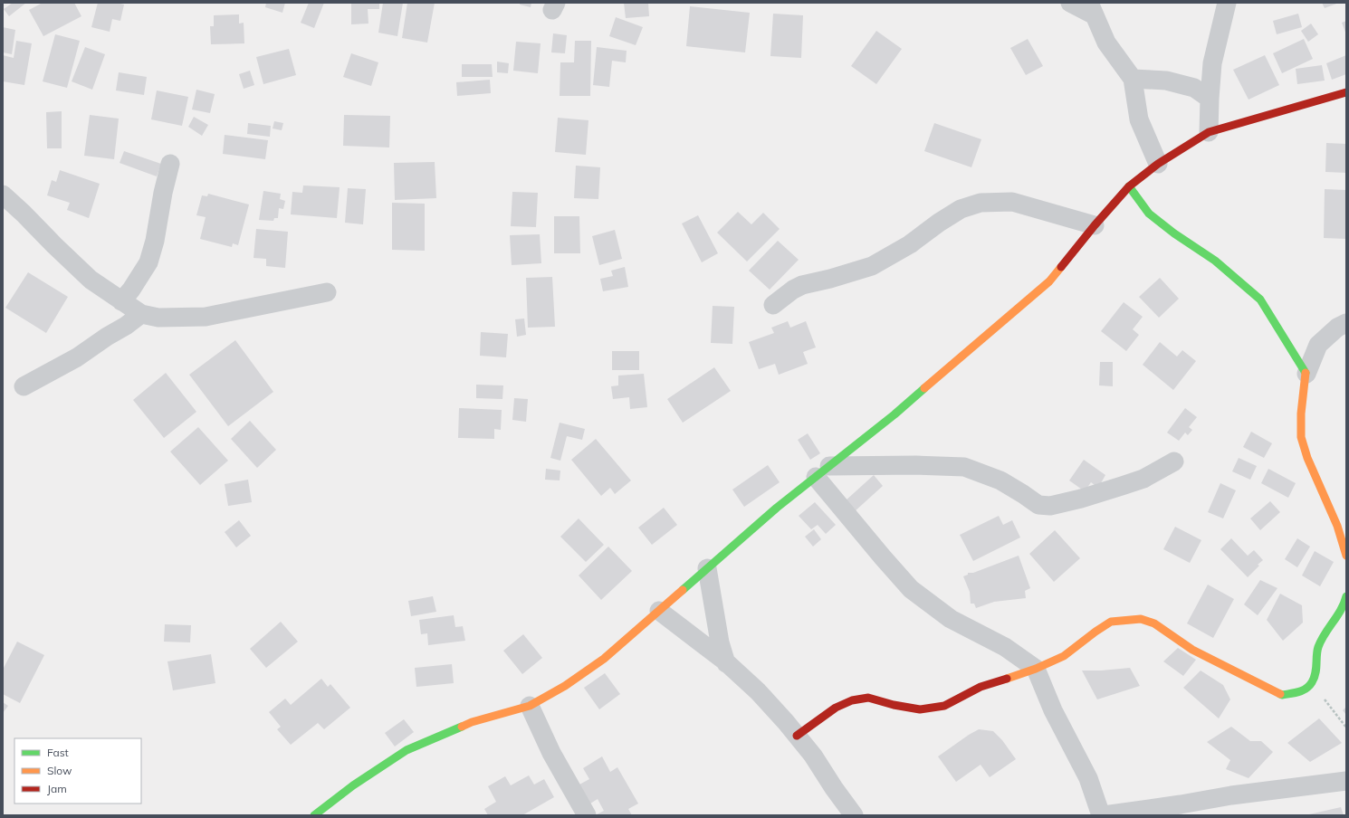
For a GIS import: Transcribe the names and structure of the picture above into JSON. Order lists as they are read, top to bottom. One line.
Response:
{"legend":["Fast","Slow","Jam"]}
